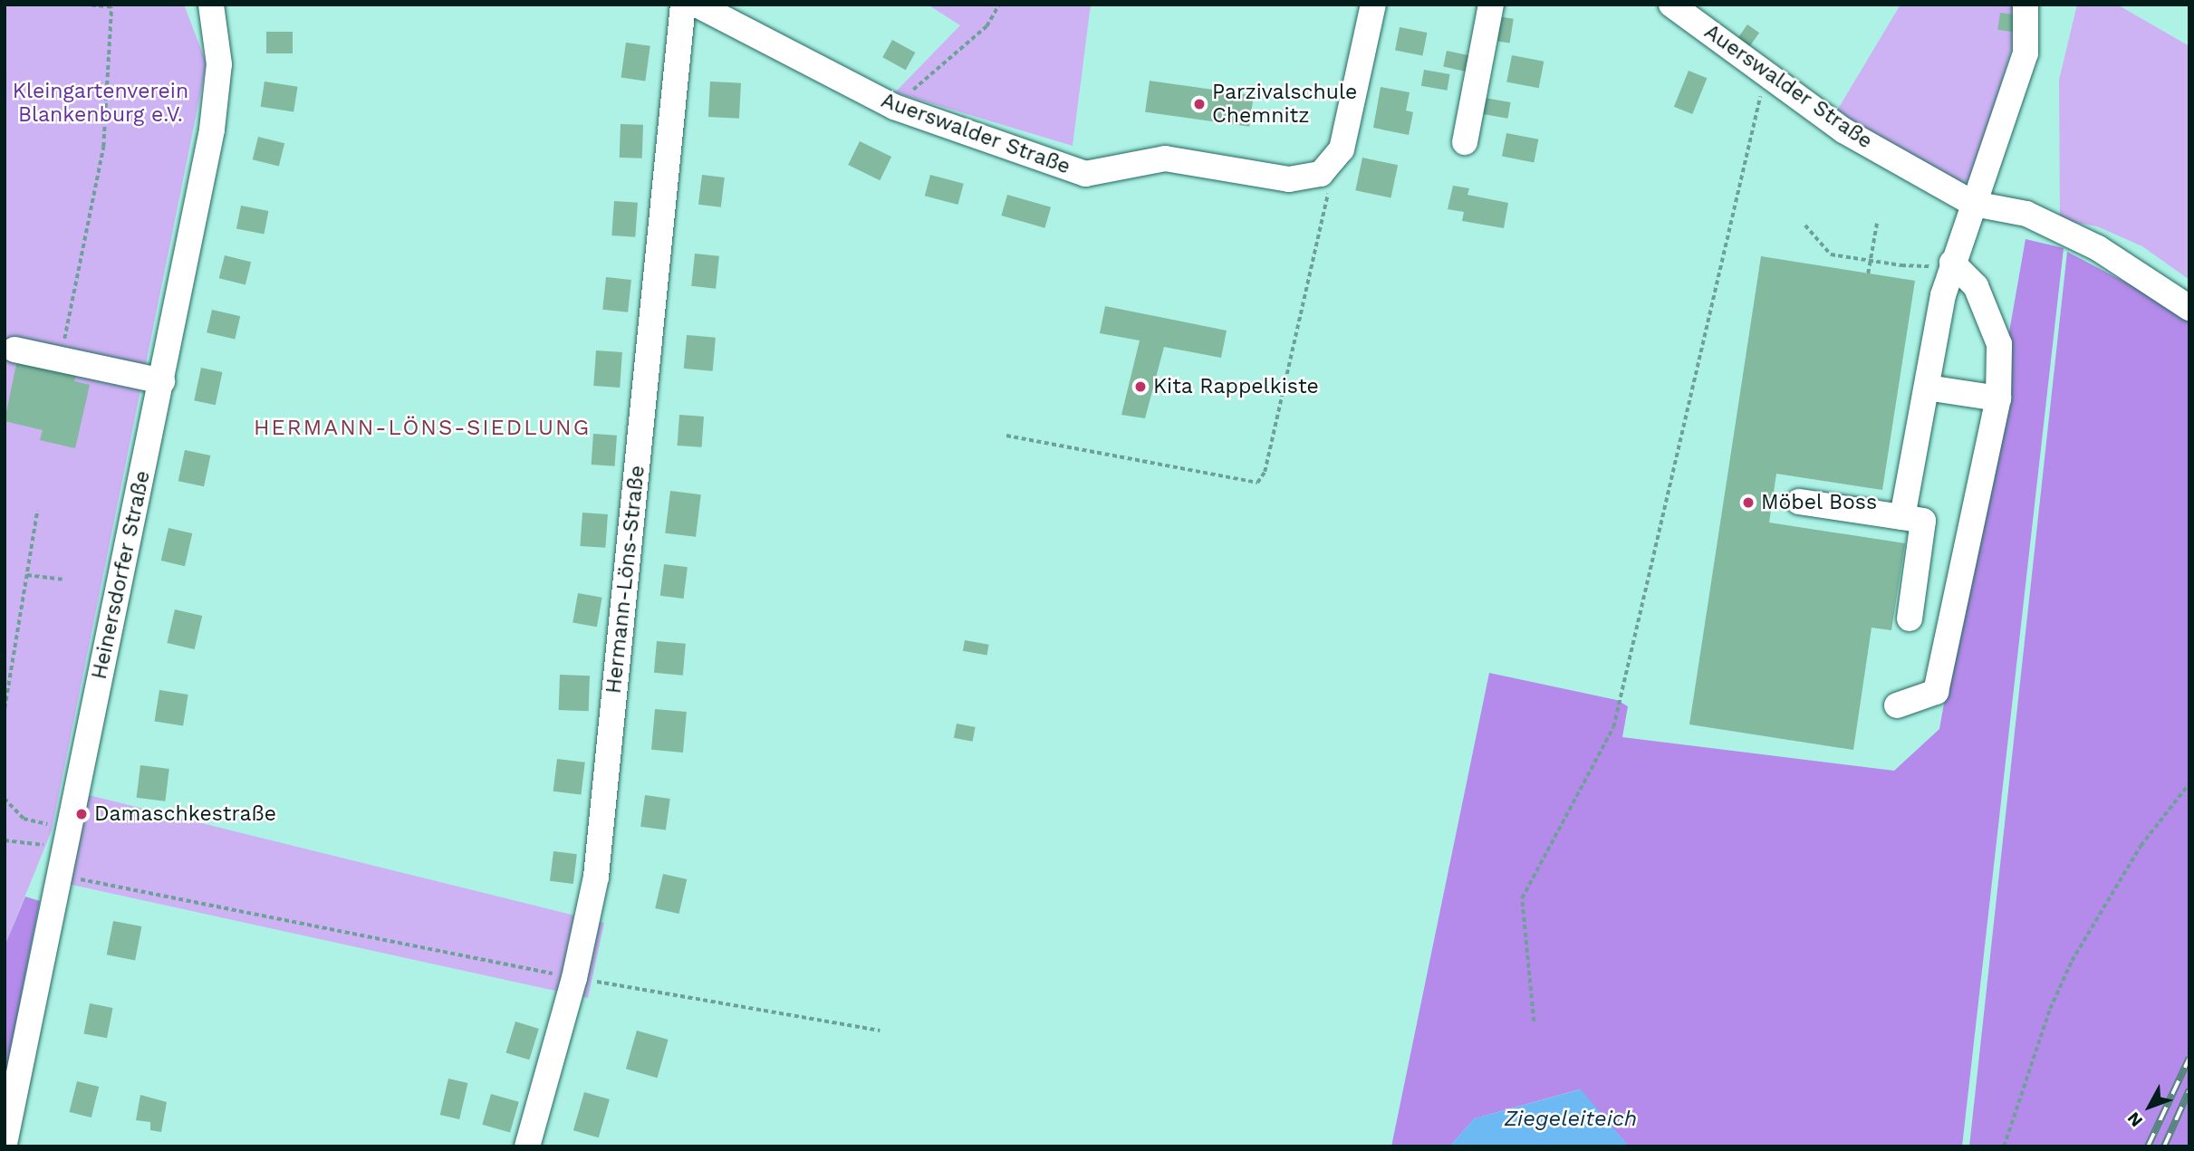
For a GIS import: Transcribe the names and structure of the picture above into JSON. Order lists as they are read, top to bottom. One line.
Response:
{"streets":{"street":["Auerswalder Straße","Heinersdorfer Straße","Hermann-Löns-Straße"]},"districts":["HERMANN-LÖNS-SIEDLUNG"],"water":["Ziegeleiteich"],"parks":["Kleingartenverein Blankenburg e.V."],"places":["Parzivalschule Chemnitz","Kita Rappelkiste","Möbel Boss","Damaschkestraße"],"north":"bottom left"}
